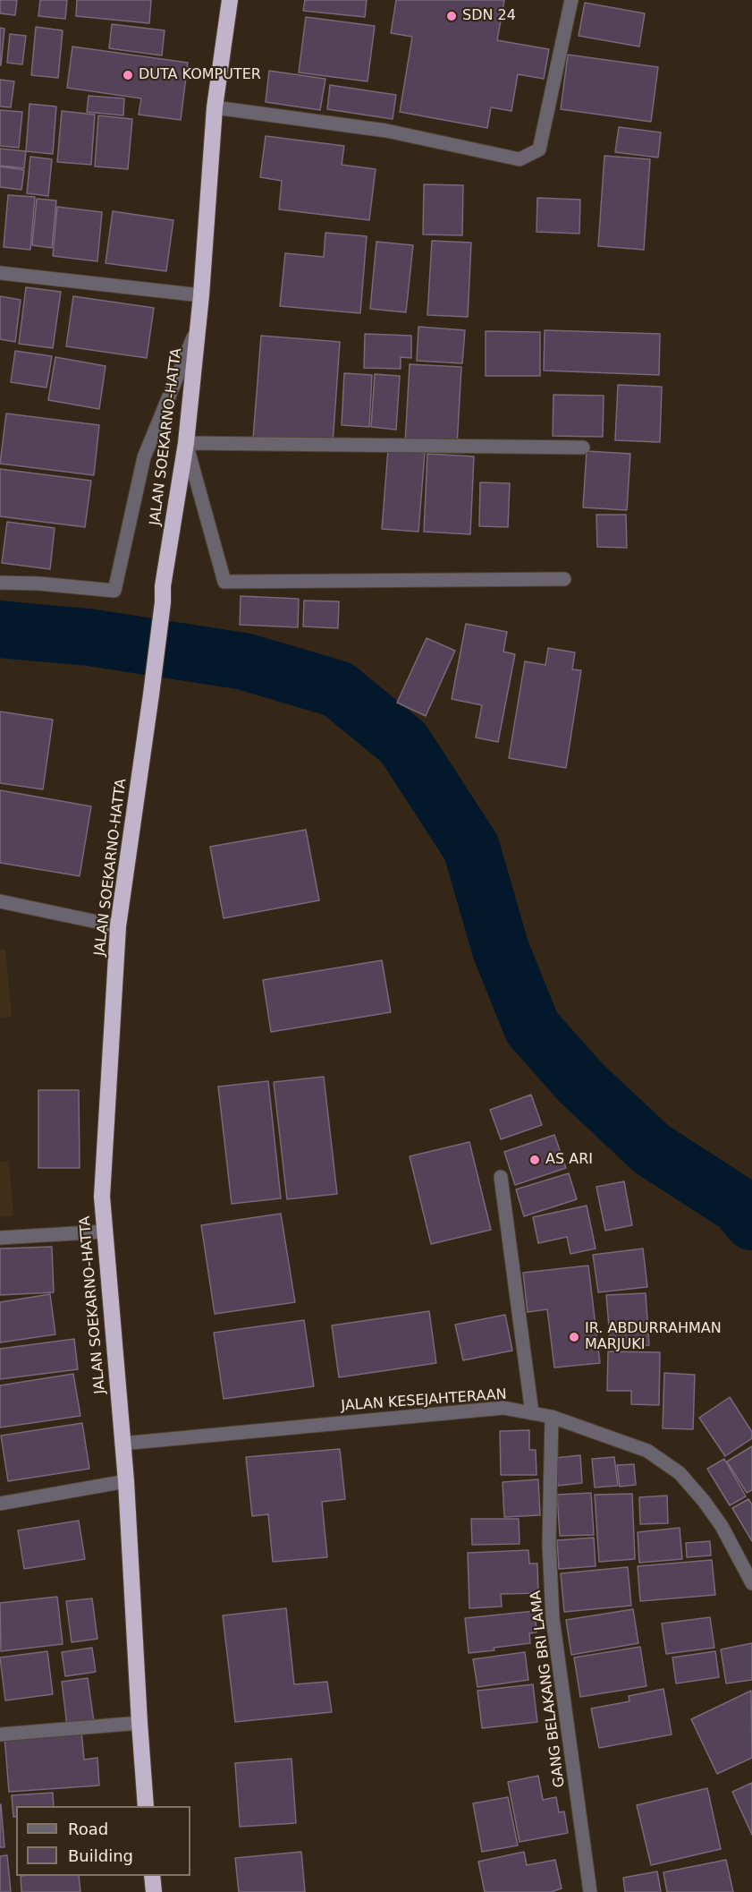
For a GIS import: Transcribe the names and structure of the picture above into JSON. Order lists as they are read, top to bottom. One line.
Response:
{"streets":{"highway":["JALAN SOEKARNO-HATTA"],"street":["JALAN KESEJAHTERAAN","GANG BELAKANG BRI LAMA"]},"crossings":[["JALAN SOEKARNO-HATTA","JALAN KESEJAHTERAAN"],["JALAN KESEJAHTERAAN","GANG BELAKANG BRI LAMA"]],"places":["SDN 24","DUTA KOMPUTER","AS ARI","IR. ABDURRAHMAN MARJUKI"],"legend":["Road","Building"]}
